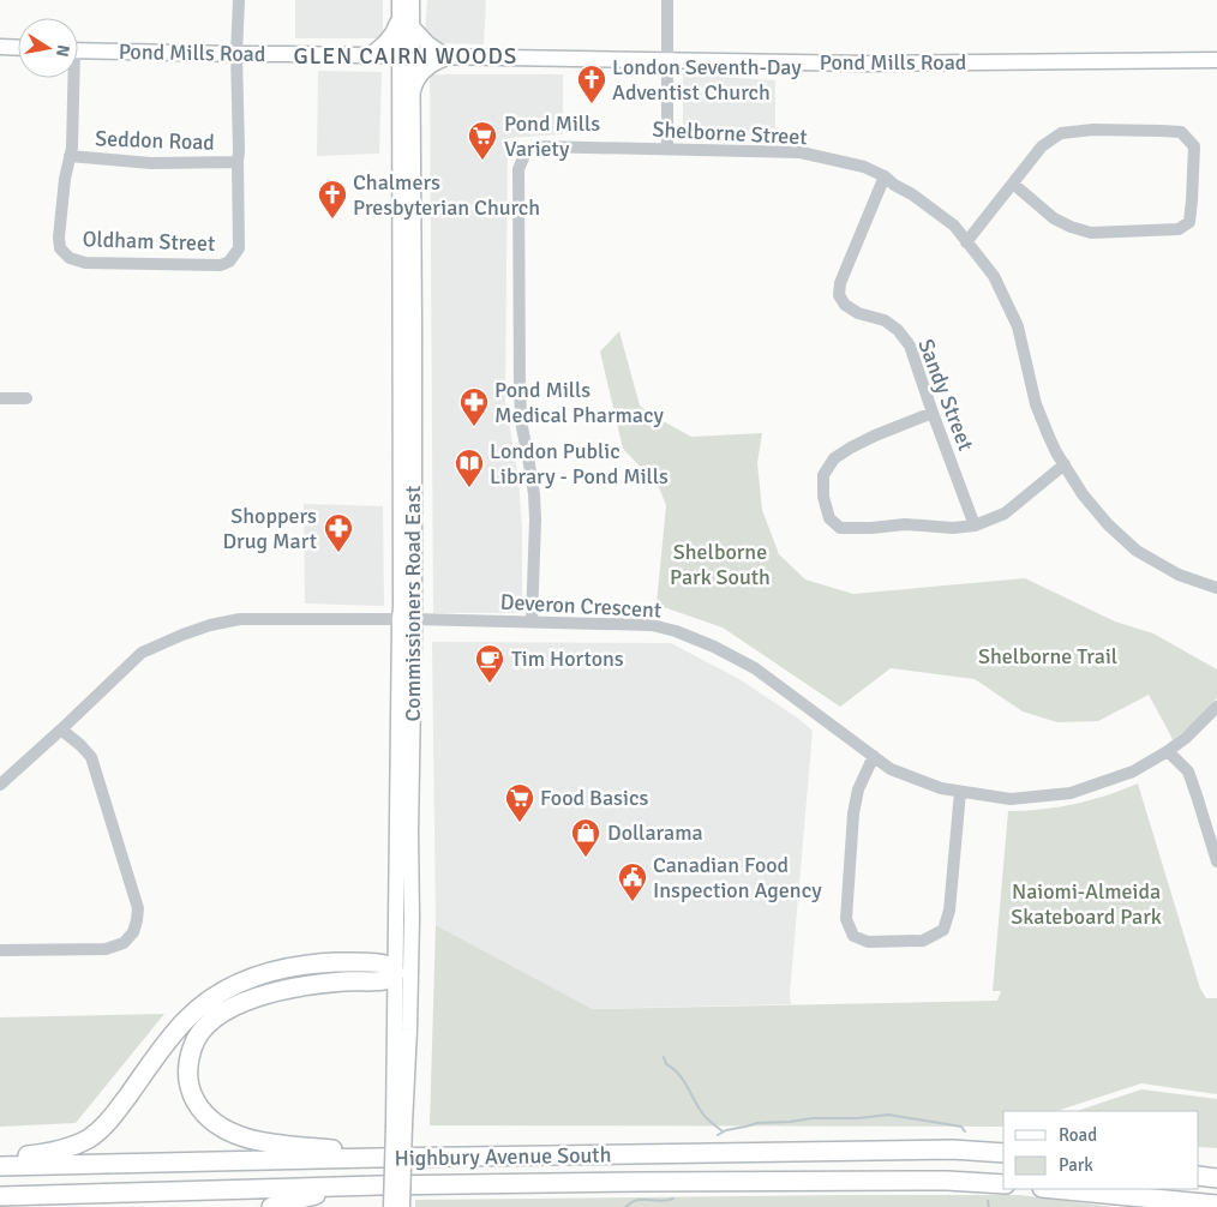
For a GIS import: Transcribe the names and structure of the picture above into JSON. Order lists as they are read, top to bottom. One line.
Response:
{"streets":{"highway":["Highbury Avenue South"],"main road":["Pond Mills Road","Commissioners Road East"],"street":["Shelborne Street","Seddon Road","Oldham Street","Sandy Street","Deveron Crescent"]},"crossings":[["Pond Mills Road","Oldham Street"],["Pond Mills Road","Commissioners Road East"],["Shelborne Street","Sandy Street"],["Shelborne Street","Deveron Crescent"],["Seddon Road","Oldham Street"],["Commissioners Road East","Deveron Crescent"]],"districts":["GLEN CAIRN WOODS"],"parks":["Shelborne Park South","Shelborne Trail","Naiomi-Almeida Skateboard Park"],"places":{"church":["London Seventh-Day Adventist Church","Chalmers Presbyterian Church"],"supermarket":["Pond Mills Variety","Food Basics"],"pharmacy":["Pond Mills Medical Pharmacy","Shoppers Drug Mart"],"library":["London Public Library - Pond Mills"],"cafe":["Tim Hortons"],"shop":["Dollarama"],"public building":["Canadian Food Inspection Agency"]},"legend":["Road","Park"],"north":"right"}
